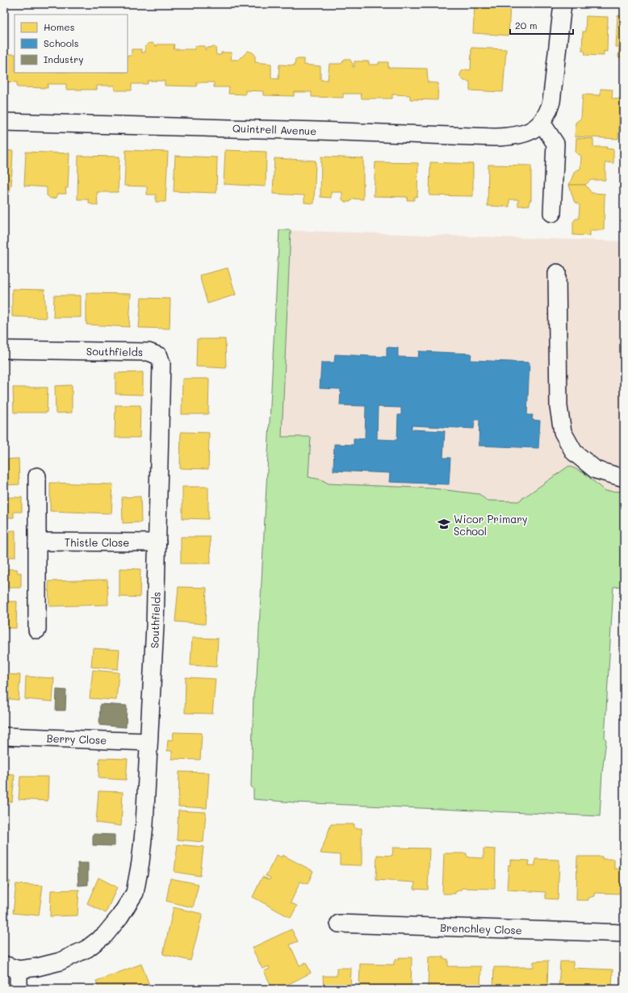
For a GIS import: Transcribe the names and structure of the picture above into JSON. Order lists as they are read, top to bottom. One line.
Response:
{"streets":{"street":["Quintrell Avenue","Southfields","Thistle Close","Berry Close","Brenchley Close"]},"crossings":[["Southfields","Thistle Close"],["Southfields","Berry Close"]],"places":{"school or university":["Wicor Primary School"]},"legend":["Homes","Schools","Industry"],"scale_bar":"20 m"}
